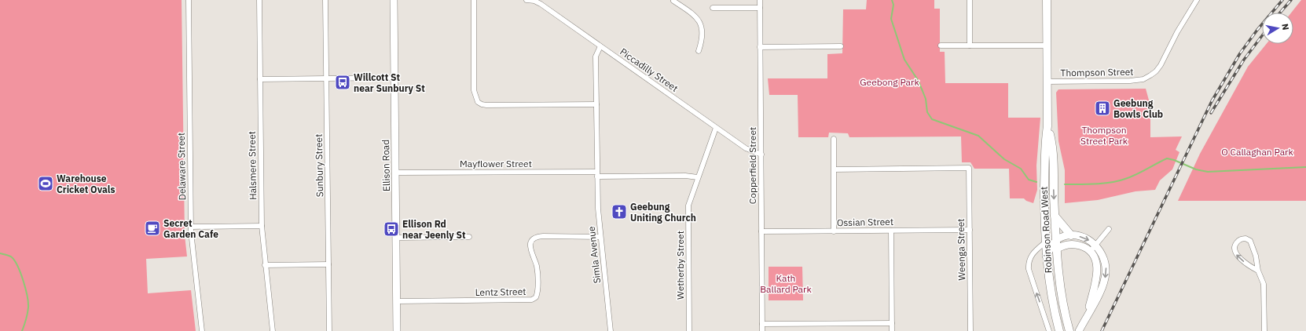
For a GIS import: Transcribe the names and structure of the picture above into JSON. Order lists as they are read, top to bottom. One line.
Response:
{"streets":{"main road":["Robinson Road West"],"street":["Piccadilly Street","Thompson Street","Mayflower Street","Halsmere Street","Sunbury Street","Ellison Road","Copperfield Street","Delaware Street","Ossian Street","Weenga Street","Simla Avenue","Wetherby Street","Lentz Street"]},"crossings":[["Piccadilly Street","Copperfield Street"],["Piccadilly Street","Simla Avenue"],["Piccadilly Street","Wetherby Street"],["Thompson Street","Robinson Road West"],["Mayflower Street","Ellison Road"],["Mayflower Street","Simla Avenue"],["Mayflower Street","Wetherby Street"],["Ellison Road","Lentz Street"],["Copperfield Street","Ossian Street"],["Ossian Street","Weenga Street"],["Simla Avenue","Lentz Street"]],"parks":["Geebong Park","Thompson Street Park","O Callaghan Park","Kath Ballard Park"],"places":{"bus stop":["Willcott St near Sunbury St","Ellison Rd near Jeenly St"],"building":["Geebung Bowls Club"],"sports":["Warehouse Cricket Ovals"],"church":["Geebung Uniting Church"],"cafe":["Secret Garden Cafe"]},"north":"right"}
